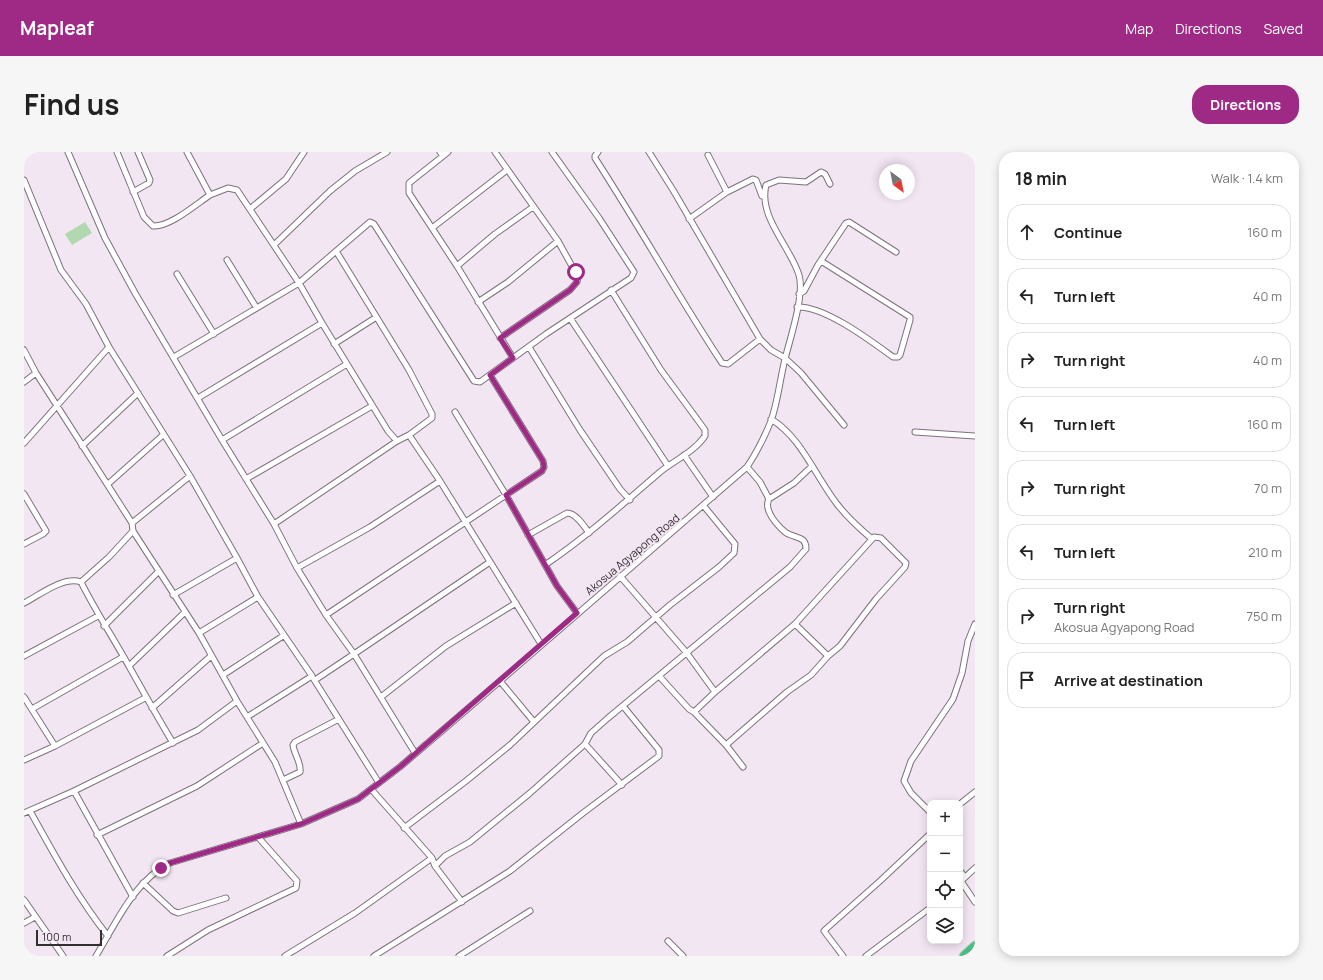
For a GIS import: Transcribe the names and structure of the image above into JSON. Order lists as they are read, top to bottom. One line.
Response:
{"streets":{"street":["Akosua Agyapong Road"]},"scale_bar":"100 m","north":"bottom right","page":{"header":"Mapleaf","nav":["Map","Directions","Saved"],"title":"Find us","buttons":"Directions","heading":["18 min","Walk · 1.4 km"],"list":[["Continue","160 m"],["Turn left","40 m"],["Turn right","40 m"],["Turn left","160 m"],["Turn right","70 m"],["Turn left","210 m"],["Turn right","Akosua Agyapong Road","750 m"],"Arrive at destination"],"map_buttons":["+","−"],"scale":"100 m"}}
